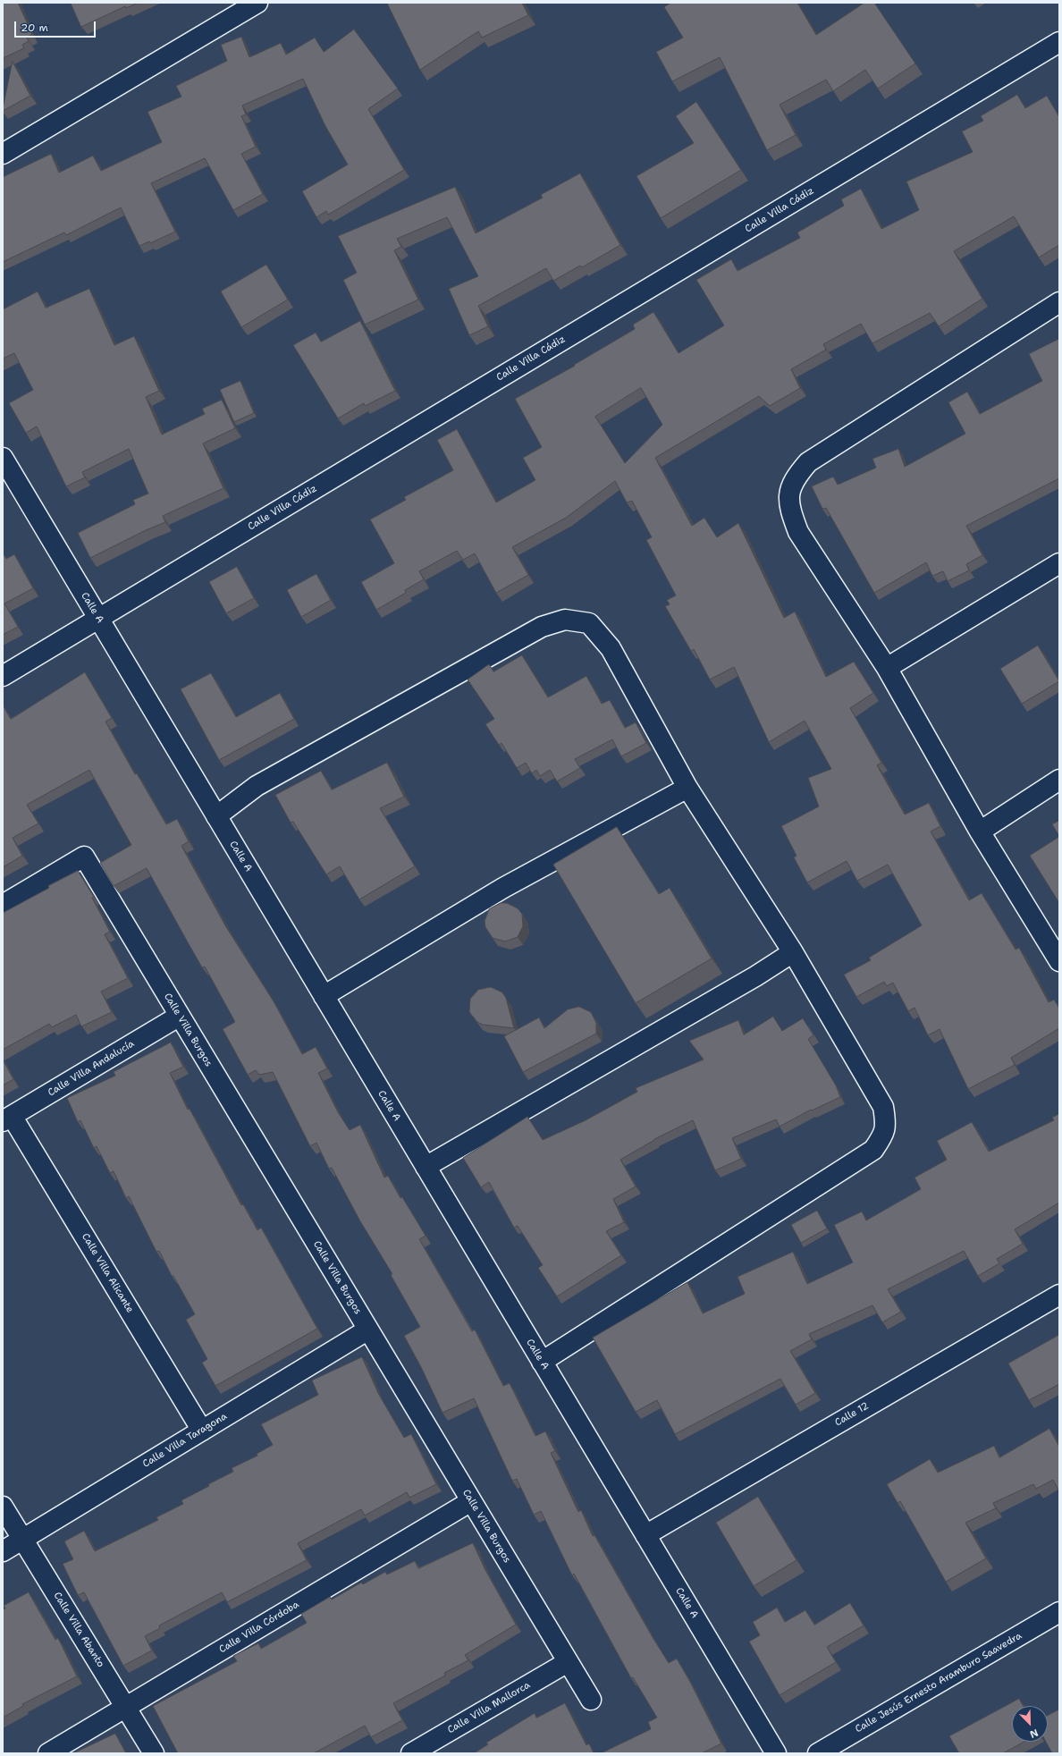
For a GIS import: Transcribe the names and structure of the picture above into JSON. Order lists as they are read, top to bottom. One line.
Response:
{"streets":{"street":["Calle Villa Cádiz","Calle A","Calle Villa Burgos","Calle Villa Andalucía","Calle Villa Alicante","Calle 12","Calle Villa Taragona","Calle Villa Córdoba","Calle Villa Abanto","Calle Jesús Ernesto Aramburo Saavedra","Calle Villa Mallorca"]},"crossings":[["Calle Villa Cádiz","Calle A"],["Calle A","Calle 12"],["Calle Villa Burgos","Calle Villa Andalucía"],["Calle Villa Burgos","Calle Villa Taragona"],["Calle Villa Burgos","Calle Villa Córdoba"],["Calle Villa Burgos","Calle Villa Mallorca"],["Calle Villa Andalucía","Calle Villa Alicante"],["Calle Villa Alicante","Calle Villa Taragona"],["Calle Villa Taragona","Calle Villa Abanto"],["Calle Villa Córdoba","Calle Villa Abanto"]],"scale_bar":"20 m","north":"bottom right"}
